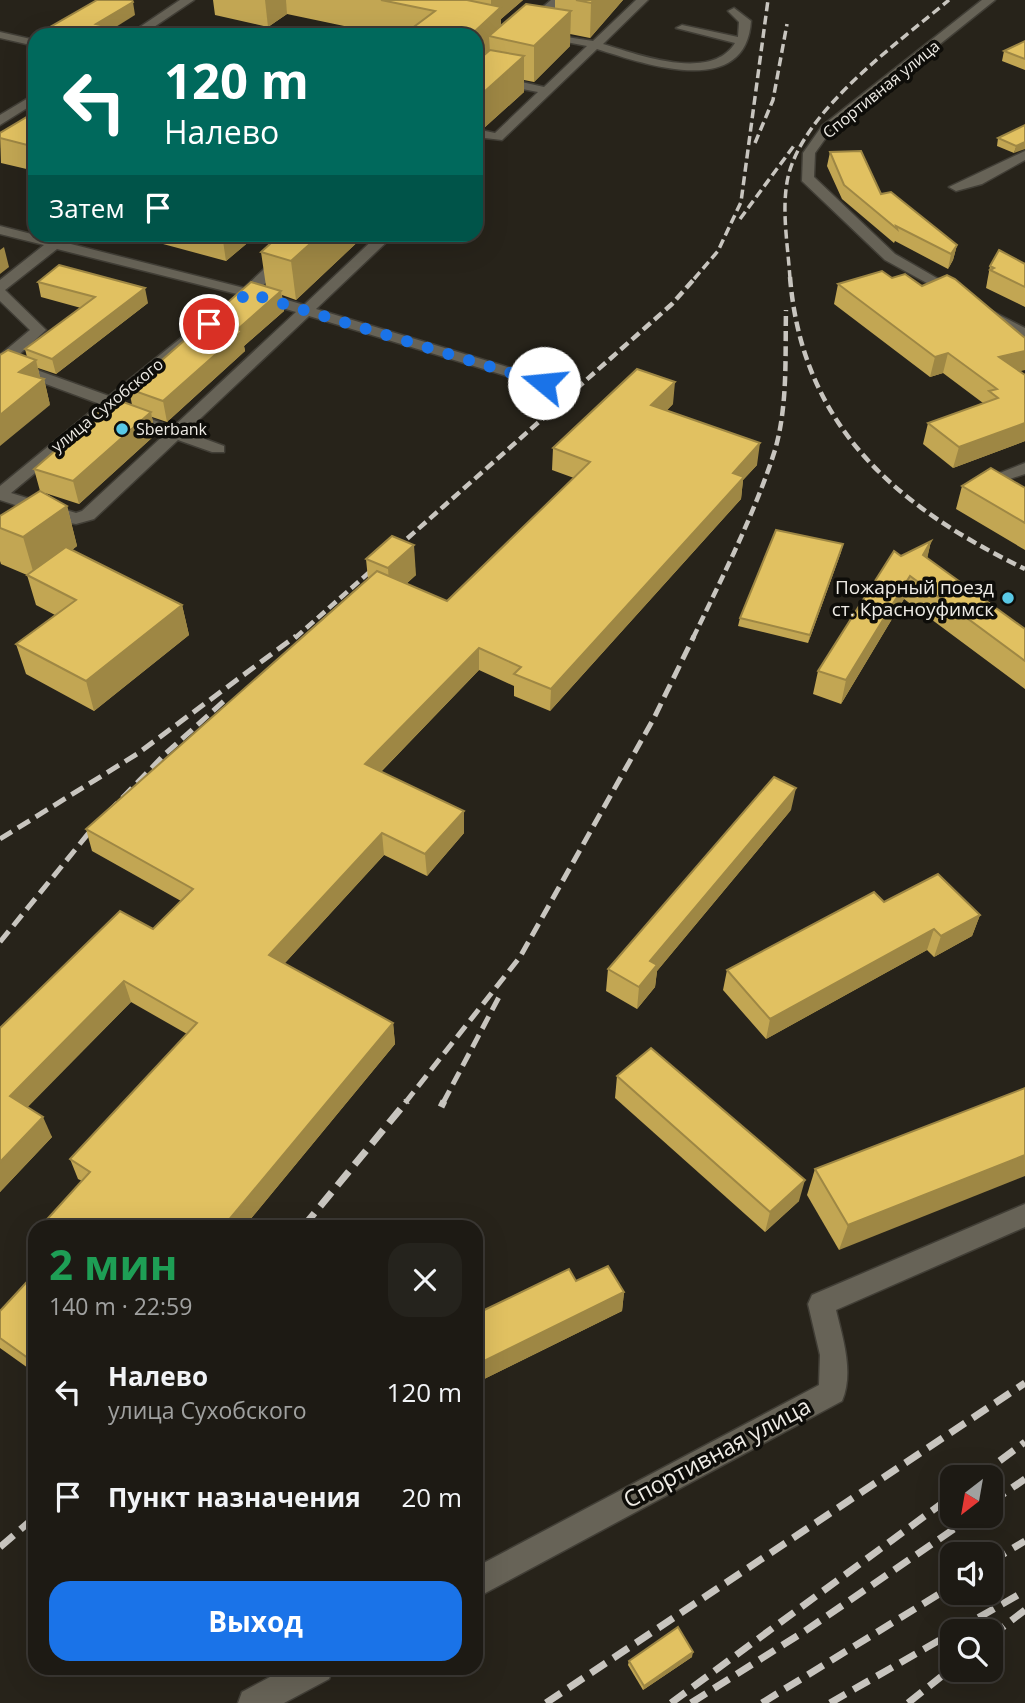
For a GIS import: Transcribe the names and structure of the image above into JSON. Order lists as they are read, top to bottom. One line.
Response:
{"streets":{"street":["Спортивная улица","улица Сухобского"]},"places":["Sberbank","Пожарный поезд ст. Красноуфимск"],"north":"bottom left","page":{"turn":["120 m","Налево"],"then":"Затем","heading":["2 мин","140 m · 22:59"],"list":[{"name":"Налево","note":"улица Сухобского","value":"120 m"},{"name":"Пункт назначения","value":"20 m"}],"buttons":"Выход"}}
